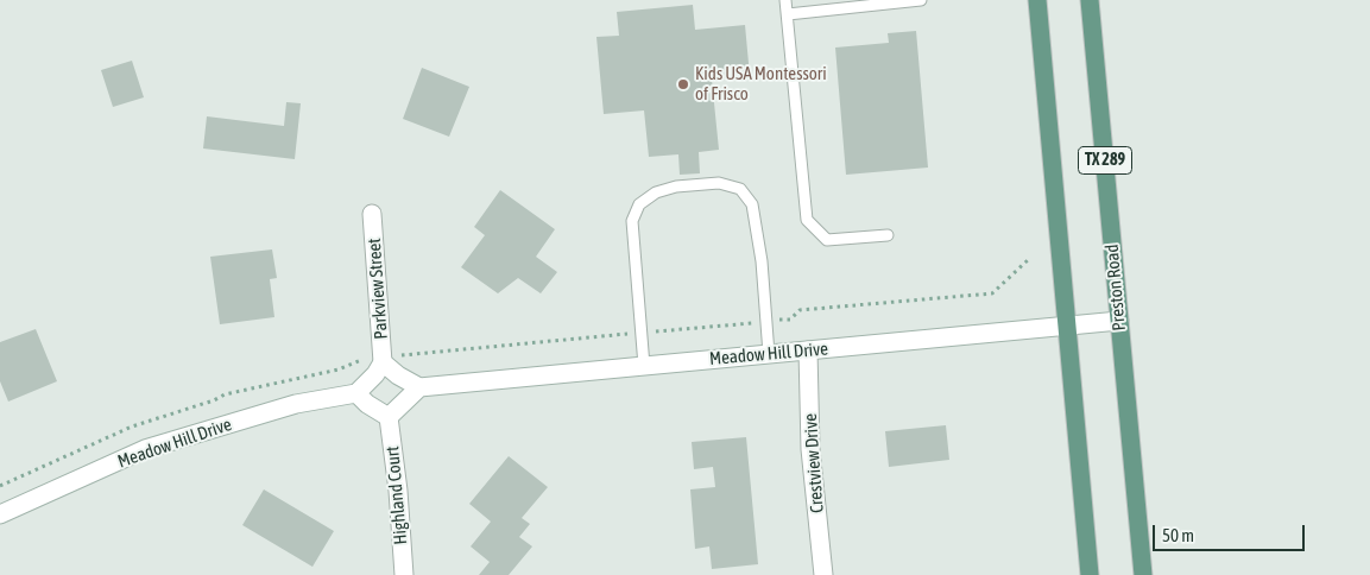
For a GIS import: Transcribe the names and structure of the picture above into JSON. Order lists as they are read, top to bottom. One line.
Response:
{"streets":{"main road":["TX 289","Preston Road"],"street":["Parkview Street","Meadow Hill Drive","Crestview Drive","Highland Court"]},"crossings":[["TX 289","Meadow Hill Drive"],["Preston Road","Meadow Hill Drive"],["Meadow Hill Drive","Crestview Drive"]],"places":["Kids USA Montessori of Frisco"],"scale_bar":"50 m"}
